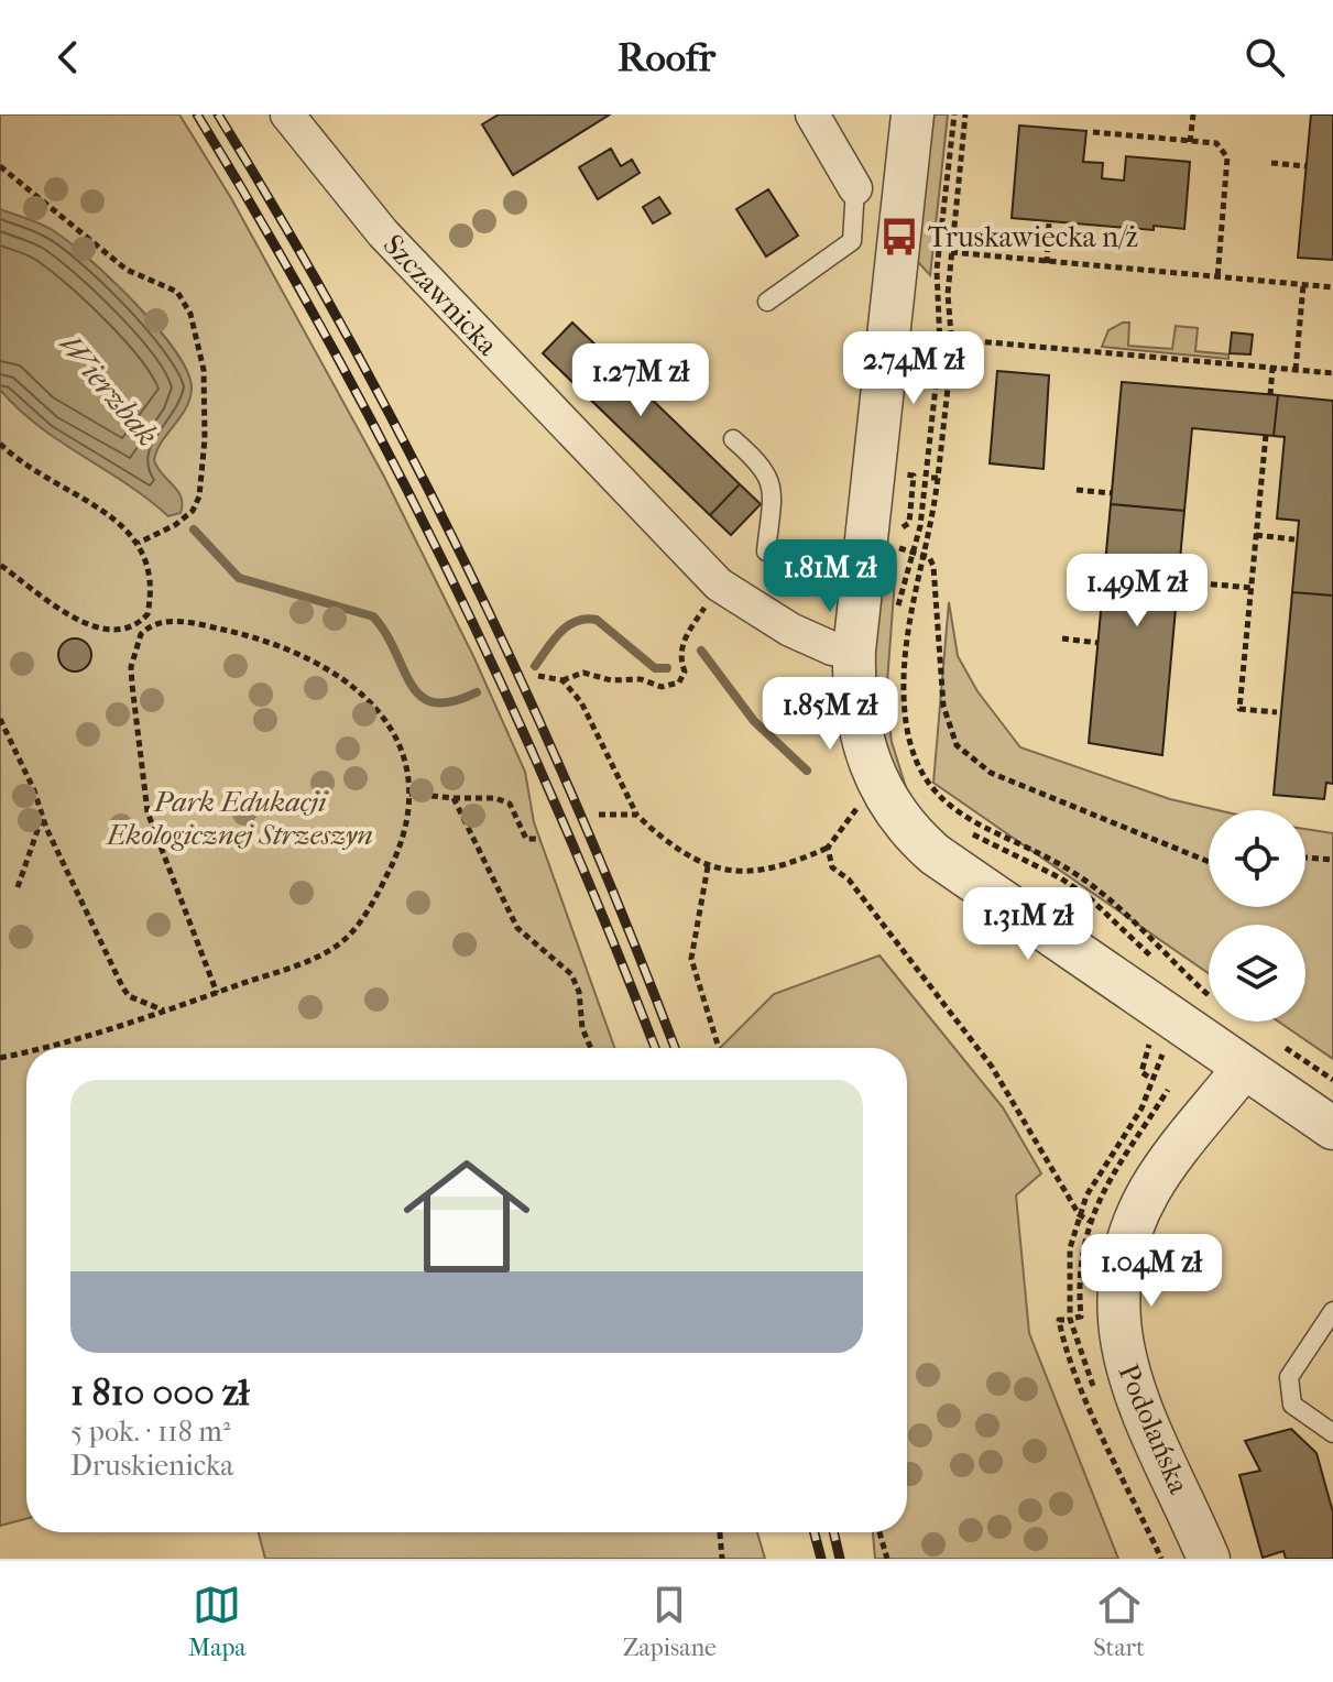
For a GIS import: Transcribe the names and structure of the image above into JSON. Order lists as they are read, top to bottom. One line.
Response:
{"streets":{"street":["Szczawnicka","Podolańska"]},"water":["Wierzbak"],"parks":["Park Edukacji Ekologicznej Strzeszyn"],"places":{"bus stop":["Truskawiecka n/ż"]},"page":{"header":"Roofr","price":["2.74M zł","1.27M zł","1.81M zł","1.49M zł","1.85M zł","1.31M zł","1.04M zł"],"list":[{"name":"1 810 000 zł","note":"5 pok. · 118 m² · Druskienicka"}],"tabs":["Mapa","Zapisane","Start"]}}
